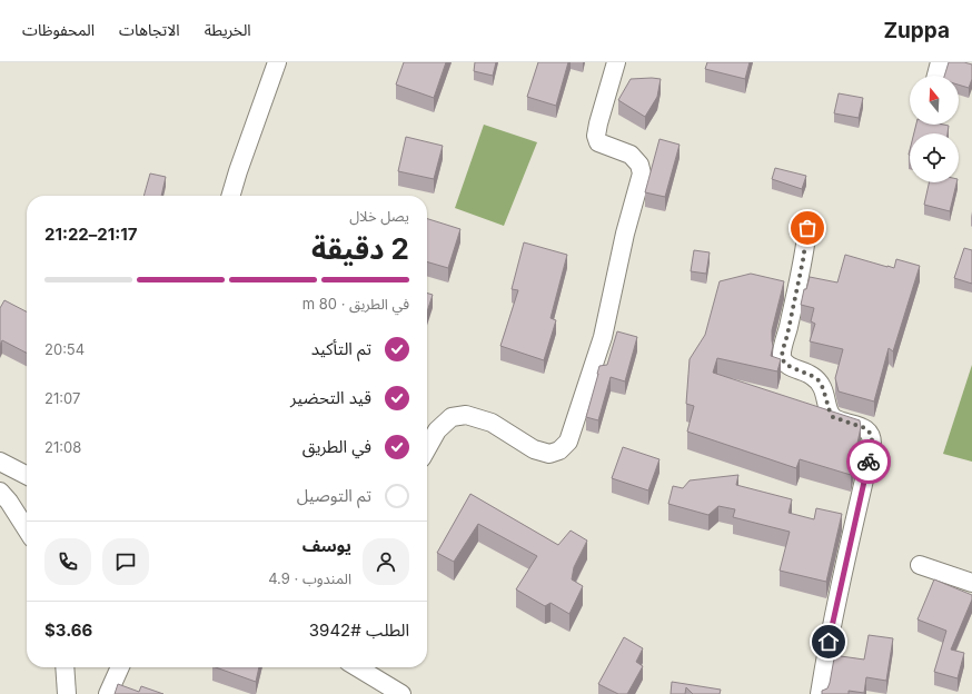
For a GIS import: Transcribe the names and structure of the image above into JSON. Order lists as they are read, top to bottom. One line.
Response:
{"north":"top","page":{"header":"Zuppa","nav":["الخريطة","الاتجاهات","المحفوظات"],"heading":["2 دقيقة","يصل خلال","21:17–21:22"],"panel":["يوسف","المندوب · 4.9","الطلب #3942","$3.66"],"bar":"في الطريق · 80 m","list":[["تم التأكيد","20:54"],["قيد التحضير","21:07"],["في الطريق","21:08"],"تم التوصيل"]}}
